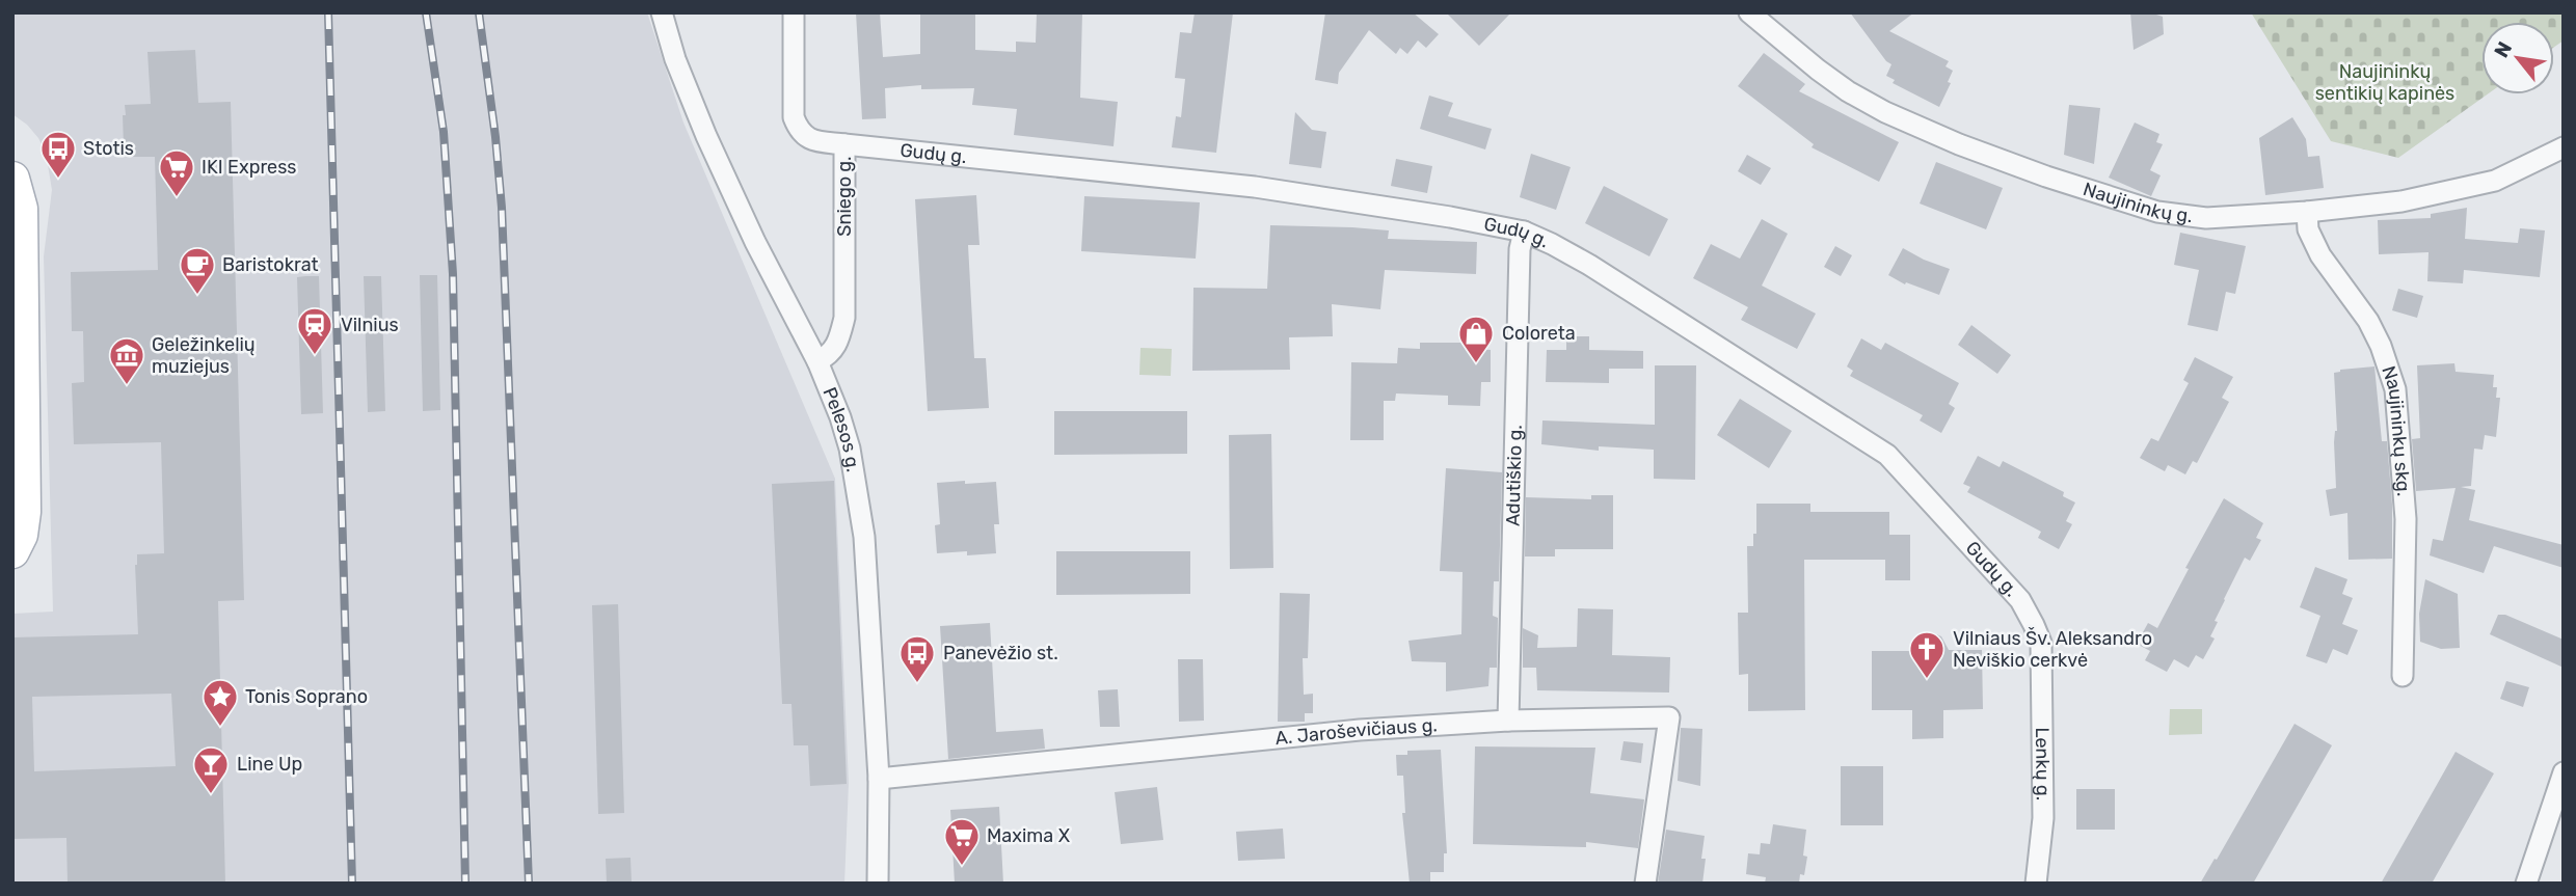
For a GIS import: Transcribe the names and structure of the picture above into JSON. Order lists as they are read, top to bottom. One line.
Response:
{"streets":{"street":["Gudų g.","Sniego g.","Naujininkų g.","Pelesos g.","Naujininkų skg.","Adutiškio g.","A. Jaroševičiaus g.","Lenkų g."]},"crossings":[["Gudų g.","Sniego g."],["Gudų g.","Adutiškio g."],["Gudų g.","Lenkų g."],["Sniego g.","Pelesos g."],["Naujininkų g.","Naujininkų skg."],["Pelesos g.","A. Jaroševičiaus g."],["Adutiškio g.","A. Jaroševičiaus g."]],"parks":["Naujininkų sentikių kapinės"],"places":{"bus stop":["Stotis","Panevėžio st."],"supermarket":["IKI Express","Maxima X"],"cafe":["Baristokrat"],"station":["Vilnius"],"shop":["Coloreta"],"museum":["Geležinkelių muziejus"],"church":["Vilniaus Šv. Aleksandro Neviškio cerkvė"],"place":["Tonis Soprano"],"bar":["Line Up"]},"north":"top left"}
